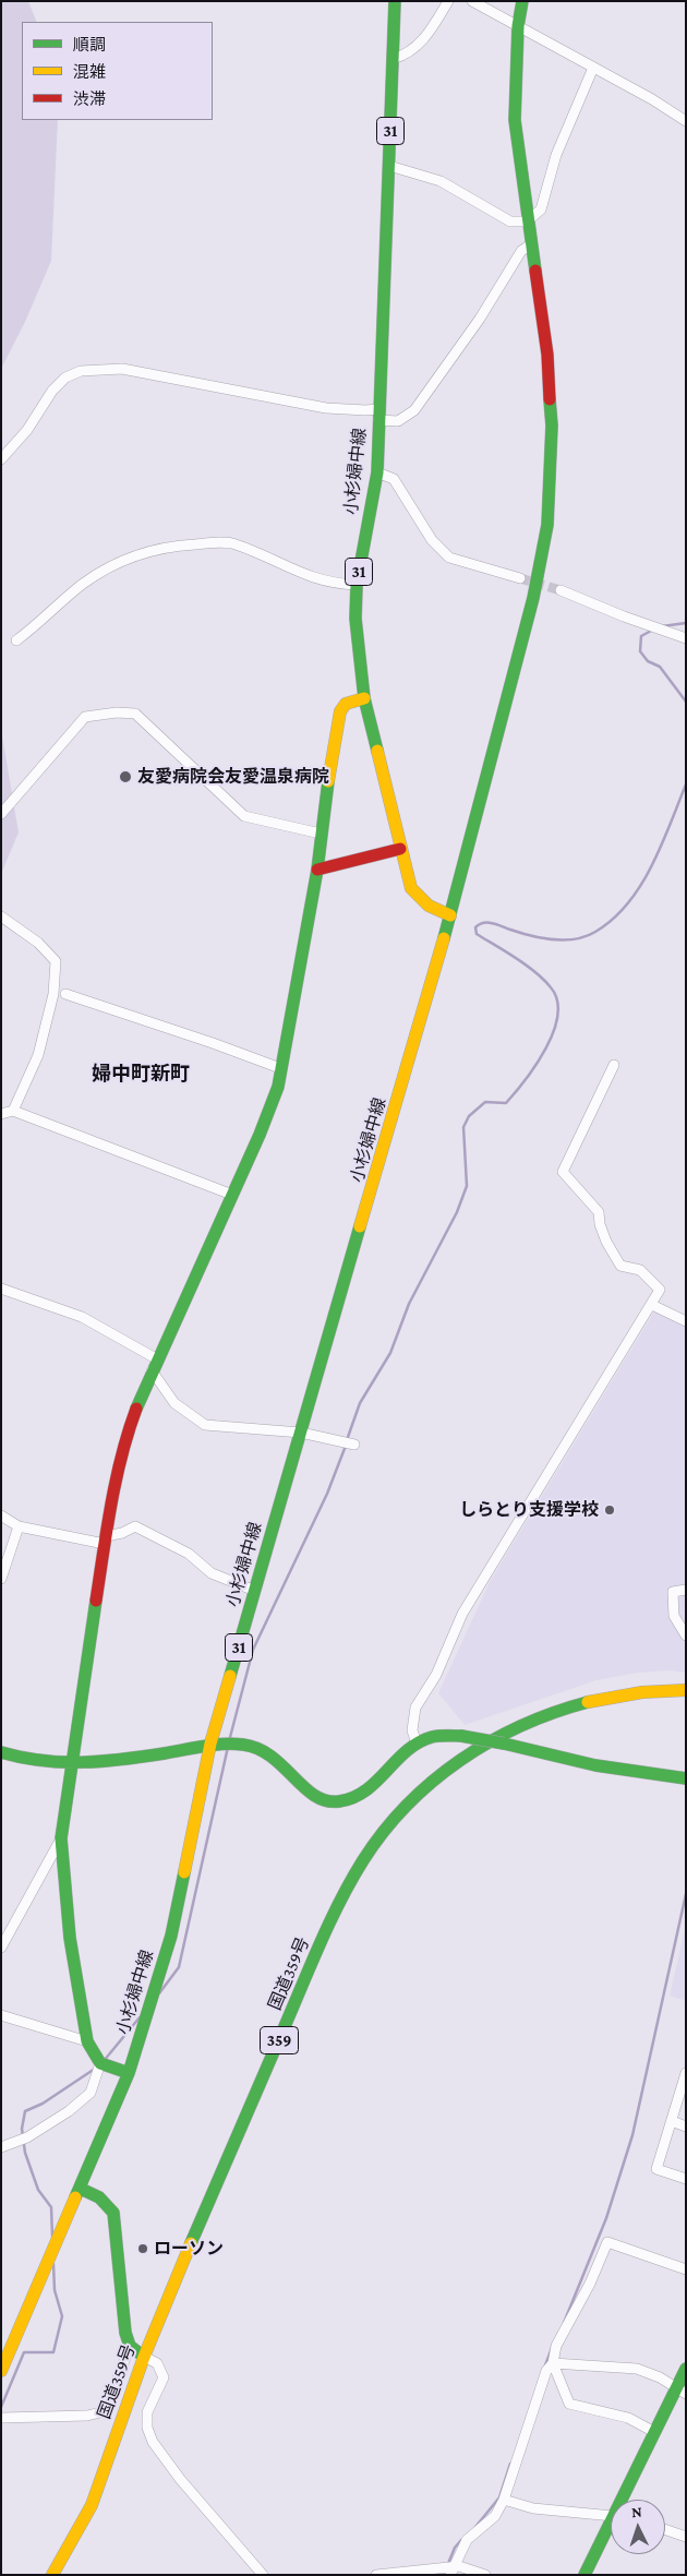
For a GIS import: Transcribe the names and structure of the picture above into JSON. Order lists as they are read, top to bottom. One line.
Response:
{"streets":{"main road":["31","小杉婦中線","国道359号","359"]},"districts":["婦中町新町"],"places":["友愛病院会友愛温泉病院","しらとり支援学校","ローソン"],"legend":["順調","混雑","渋滞"],"north":"top"}
